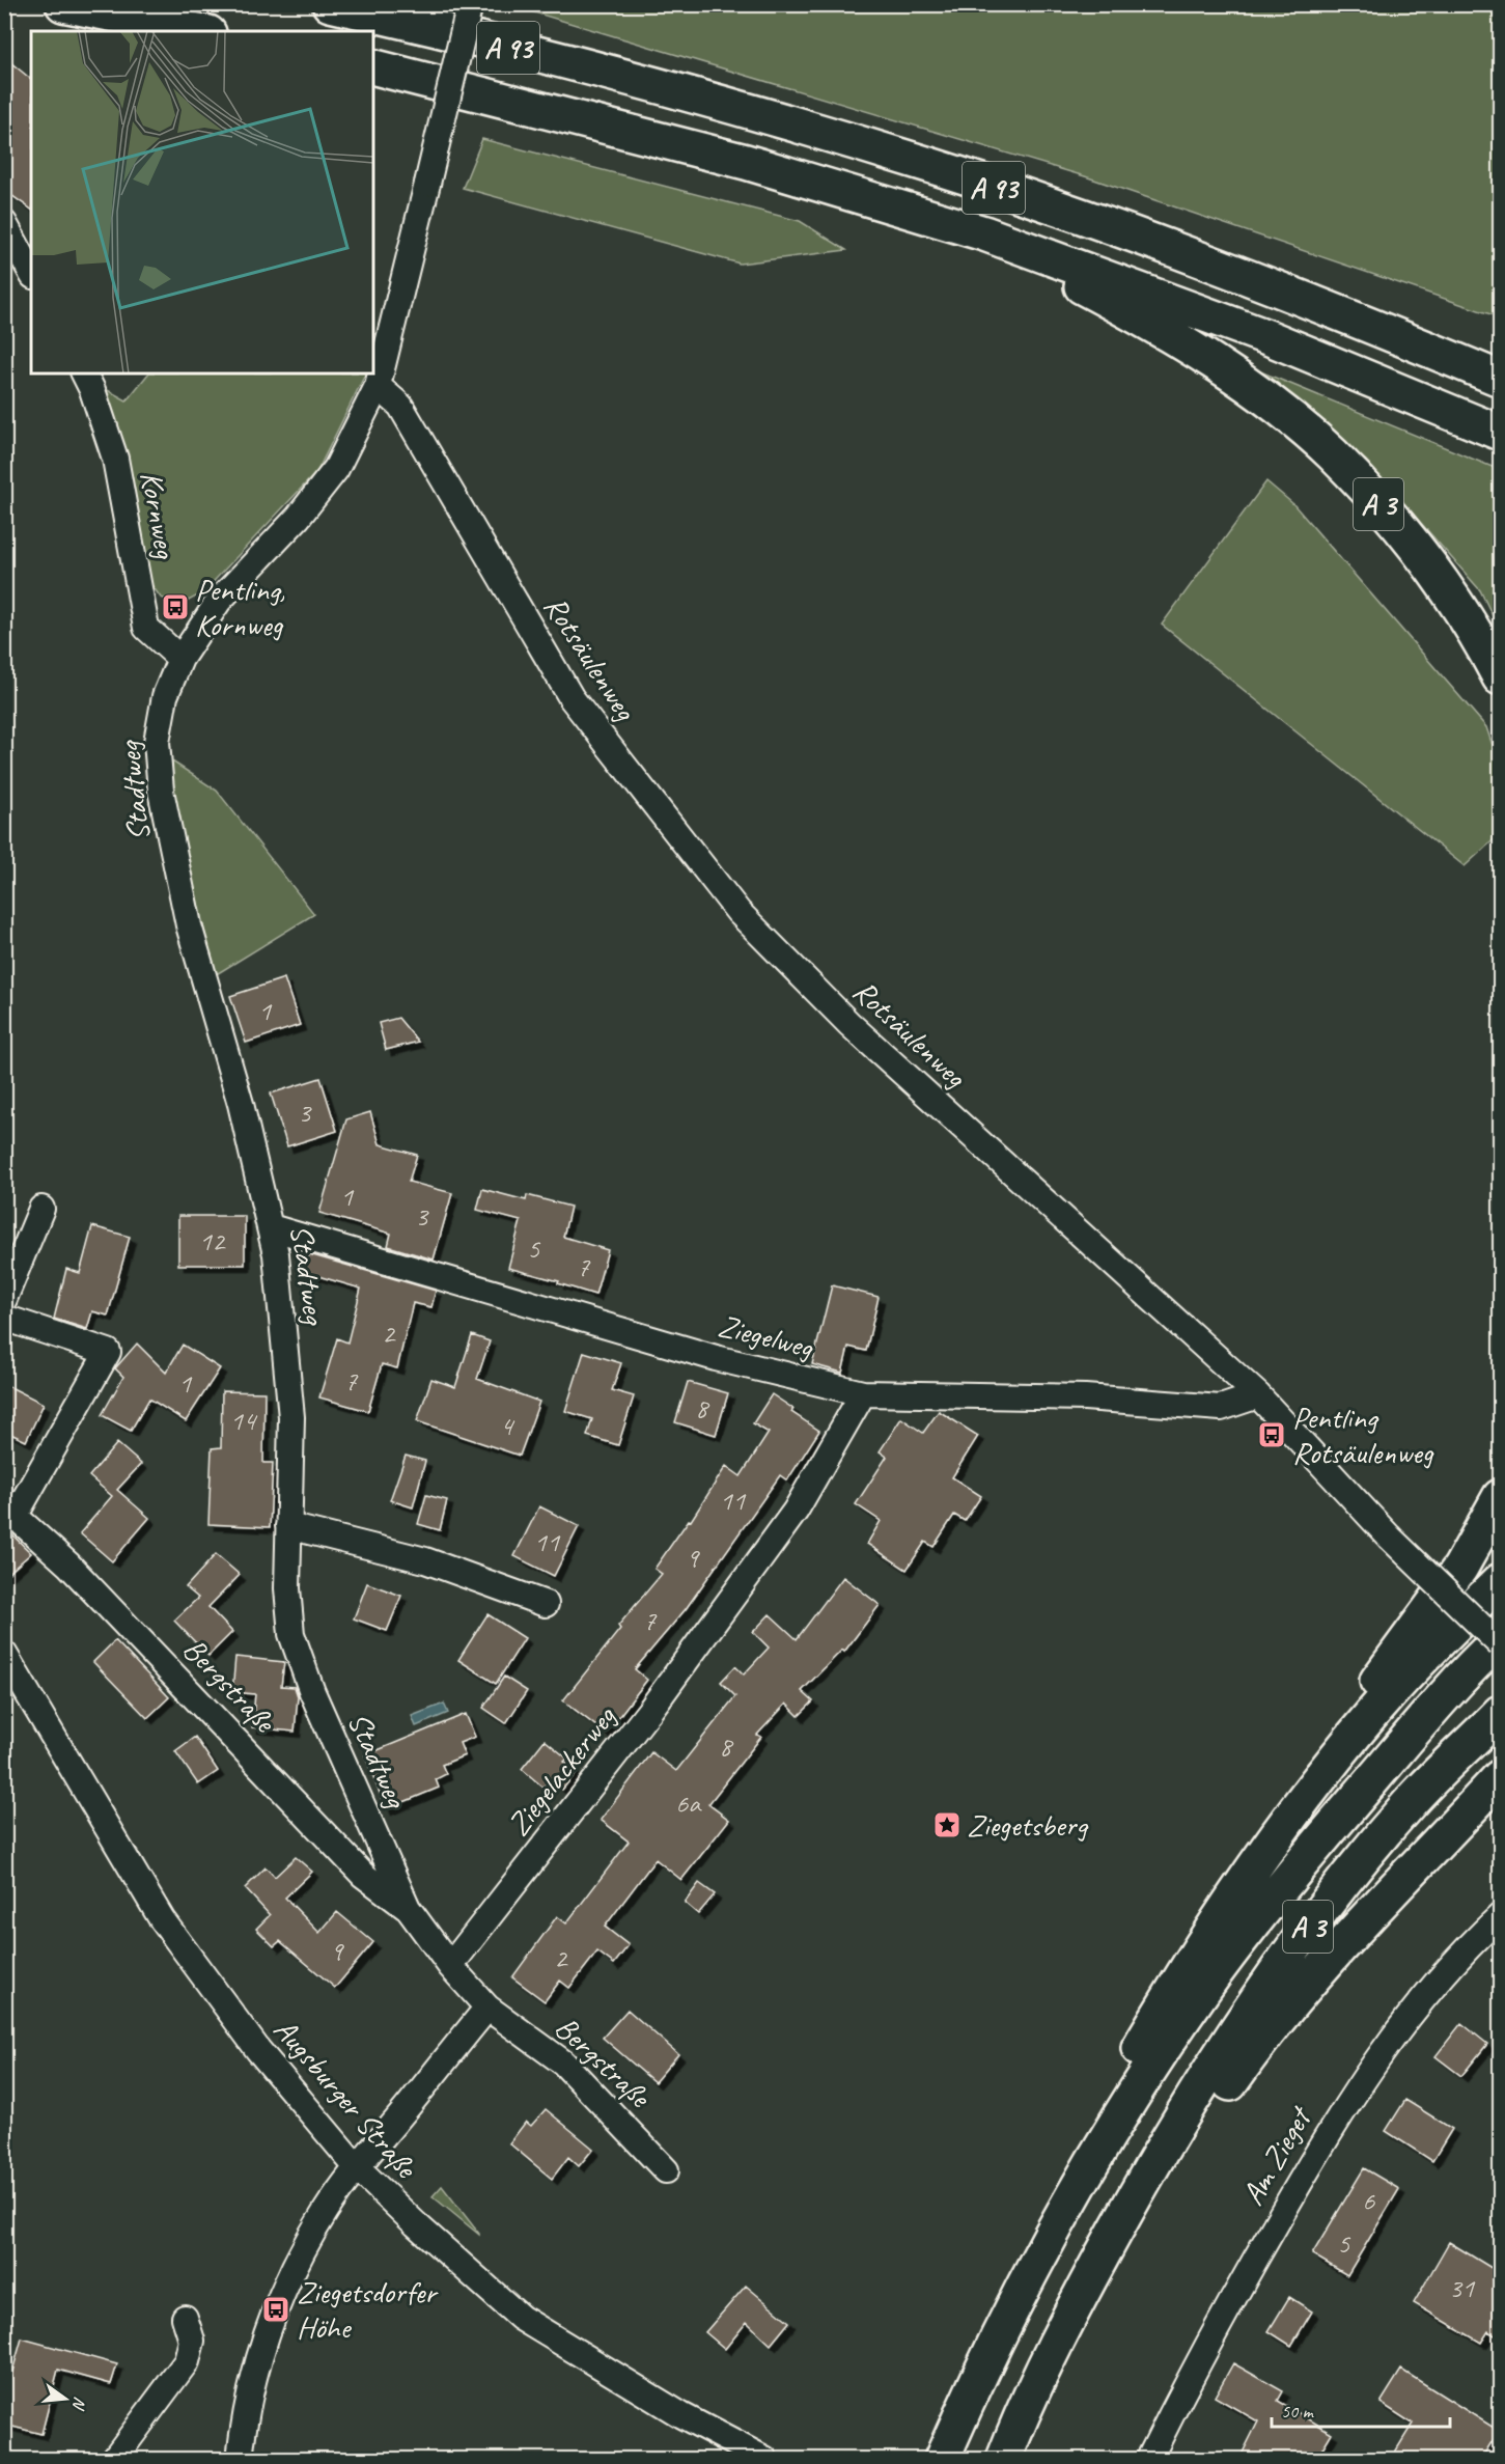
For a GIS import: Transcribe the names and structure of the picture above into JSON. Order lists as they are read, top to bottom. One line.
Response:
{"streets":{"highway":["A 93","A 3"],"street":["Kornweg","Rotsäulenweg","Stadtweg","Ziegelweg","Bergstraße","Ziegelackerweg","Augsburger Straße","Am Zieget"]},"crossings":[["A 93","A 3"],["Kornweg","Stadtweg"],["Rotsäulenweg","Stadtweg"],["Rotsäulenweg","Ziegelweg"],["Stadtweg","Ziegelweg"],["Stadtweg","Bergstraße"],["Stadtweg","Ziegelackerweg"],["Ziegelweg","Ziegelackerweg"]],"places":{"bus stop":["Pentling, Kornweg","Pentling Rotsäulenweg","Ziegetsdorfer Höhe"],"place":["Ziegetsberg"]},"house_numbers":["1","3","1","3","12","5","7","2","7","1","8","14","4","11","11","9","7","8","6a","9","2","6","5","31"],"scale_bar":"50 m","north":"right"}
